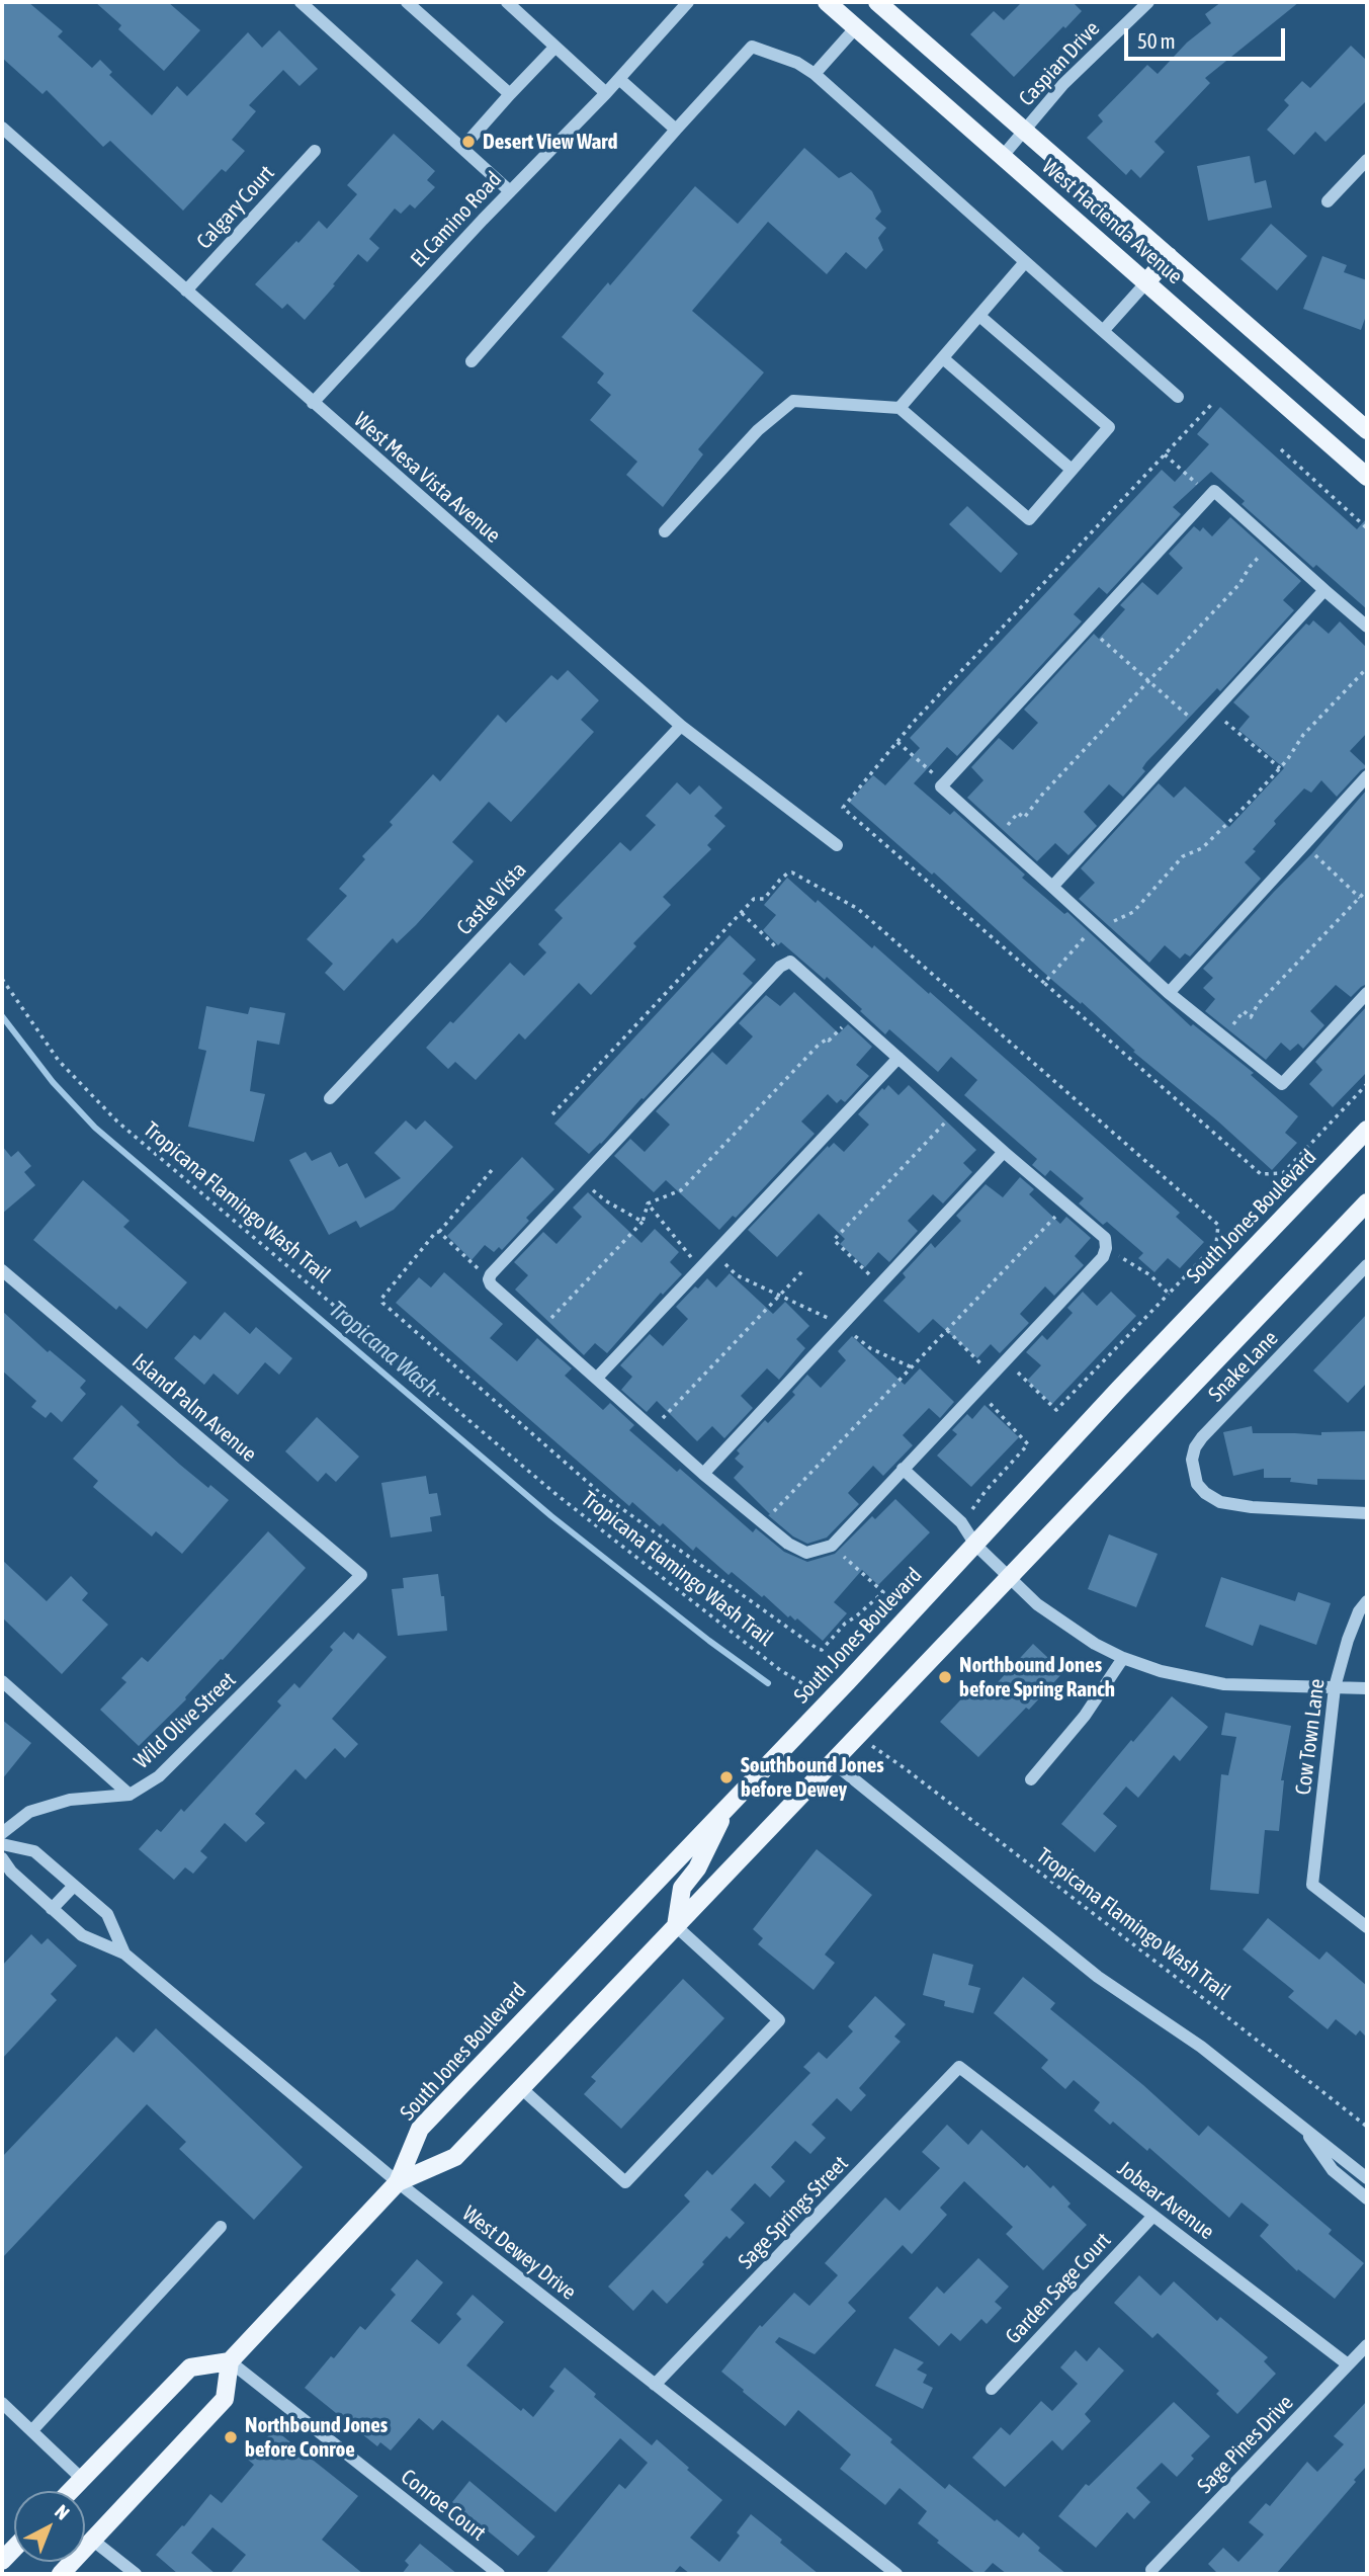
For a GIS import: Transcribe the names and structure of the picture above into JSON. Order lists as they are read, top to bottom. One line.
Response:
{"streets":{"main road":["West Hacienda Avenue","South Jones Boulevard"],"street":["Caspian Drive","Calgary Court","El Camino Road","West Mesa Vista Avenue","Castle Vista","Snake Lane","Island Palm Avenue","Wild Olive Street","Cow Town Lane","Jobear Avenue","Sage Springs Street","West Dewey Drive","Garden Sage Court","Sage Pines Drive","Conroe Court"],"path":["Tropicana Flamingo Wash Trail"]},"crossings":[["Caspian Drive","West Hacienda Avenue"],["Calgary Court","West Mesa Vista Avenue"],["El Camino Road","West Mesa Vista Avenue"],["West Mesa Vista Avenue","Castle Vista"],["South Jones Boulevard","West Dewey Drive"],["South Jones Boulevard","Conroe Court"],["Island Palm Avenue","Wild Olive Street"],["Jobear Avenue","Sage Springs Street"],["Jobear Avenue","Garden Sage Court"],["Jobear Avenue","Sage Pines Drive"],["Sage Springs Street","West Dewey Drive"]],"water":["Tropicana Wash"],"places":["Desert View Ward","Northbound Jones before Spring Ranch","Southbound Jones before Dewey","Northbound Jones before Conroe"],"scale_bar":"50 m","north":"top right"}
